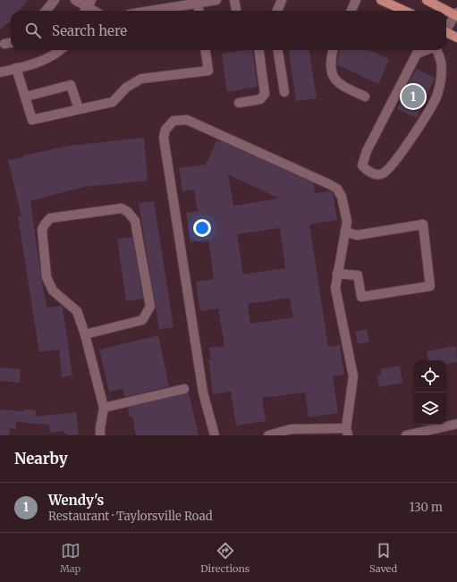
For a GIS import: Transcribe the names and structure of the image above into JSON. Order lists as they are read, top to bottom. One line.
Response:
{"page":{"search":"Search here","pins":"1","heading":"Nearby","list":[{"mark":"1","name":"Wendy's","note":"Restaurant · Taylorsville Road","value":"130 m"}],"nav":["Map","Directions","Saved"]}}
